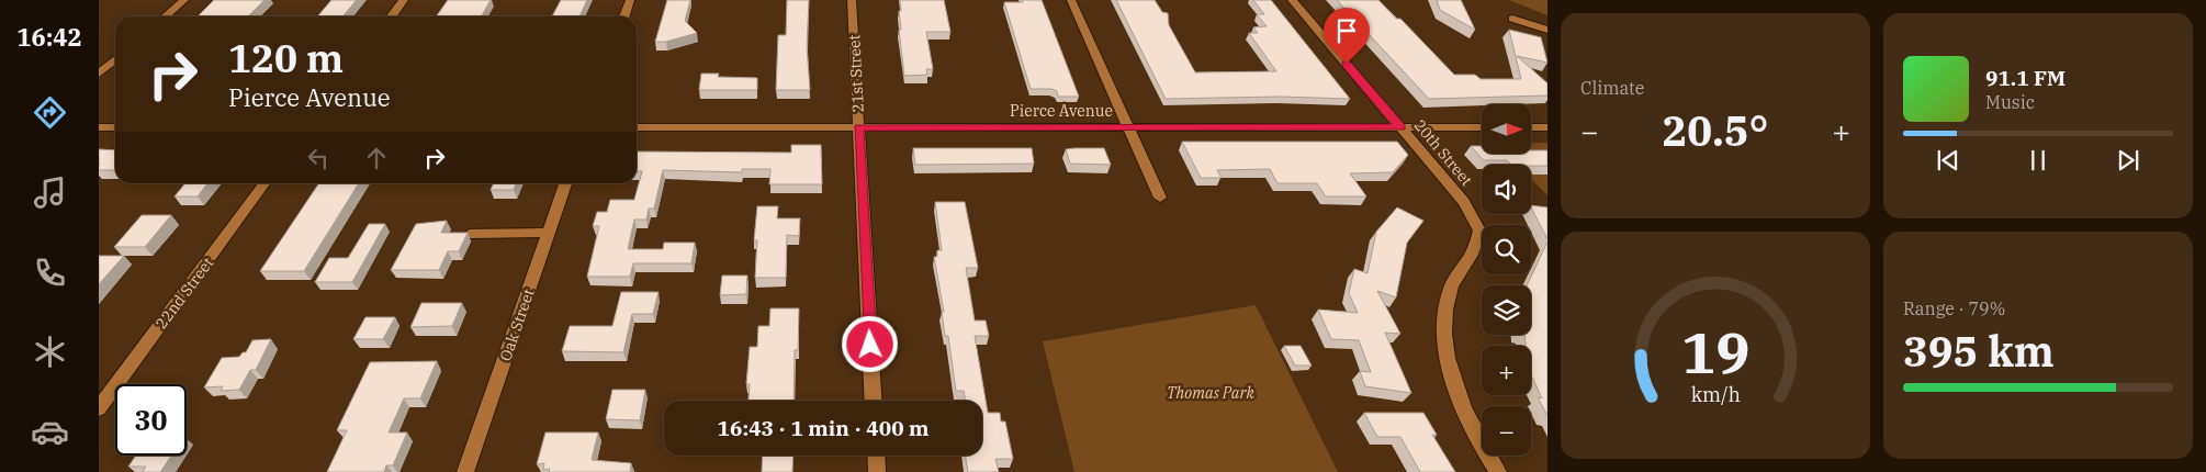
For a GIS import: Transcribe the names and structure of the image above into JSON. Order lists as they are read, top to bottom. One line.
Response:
{"streets":{"street":["21st Street","Pierce Avenue","20th Street","22nd Street","Oak Street"]},"crossings":[["21st Street","Pierce Avenue"],["Pierce Avenue","20th Street"]],"parks":["Thomas Park"],"north":"right","page":{"tabs":"16:42","tile":["Climate",["Range · 79%","395 km"]],"turn":["120 m","Pierce Avenue"],"song":["91.1 FM","Music"],"map_buttons":["+","−"],"heat":["−","20.5°","+"],"limit":"30","trip":"16:43 · 1 min · 400 m","gauge":["19","km/h"]}}
